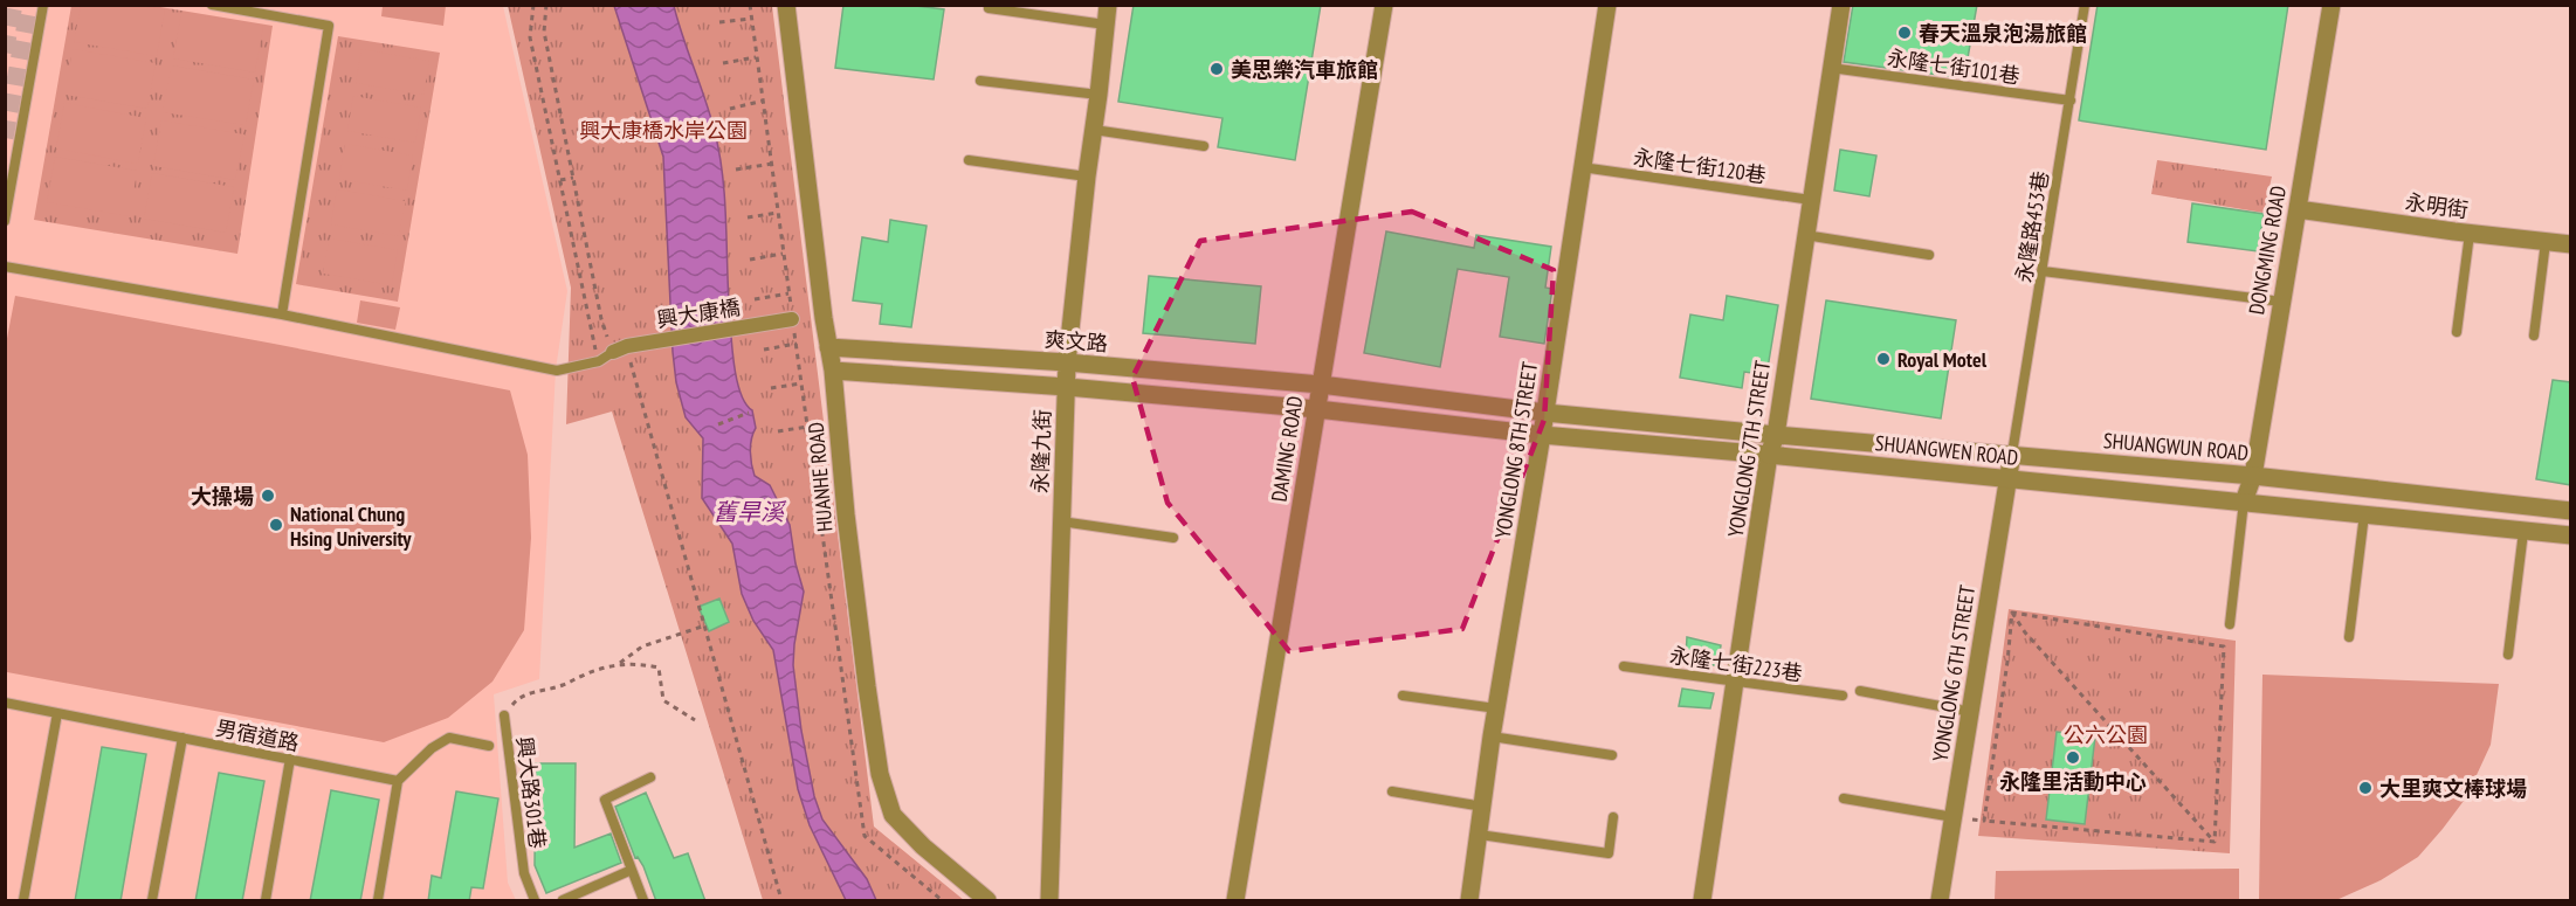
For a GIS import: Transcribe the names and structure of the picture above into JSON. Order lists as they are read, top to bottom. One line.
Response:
{"streets":{"street":["永明街","DONGMING ROAD","興大康橋","爽文路","SHUANGWUN ROAD","DAMING ROAD","YONGLONG 7TH STREET","YONGLONG 8TH STREET","SHUANGWEN ROAD","永隆九街","HUANHE ROAD","YONGLONG 6TH STREET"],"lane":["永隆七街101巷","永隆七街120巷","永隆路453巷","永隆七街223巷","男宿道路","興大路301巷"]},"crossings":[["永隆七街101巷","永隆路453巷"],["永隆七街101巷","YONGLONG 7TH STREET"],["永隆七街120巷","YONGLONG 7TH STREET"],["永隆七街120巷","YONGLONG 8TH STREET"],["永明街","DONGMING ROAD"],["永隆路453巷","SHUANGWUN ROAD"],["永隆路453巷","YONGLONG 6TH STREET"],["DONGMING ROAD","SHUANGWUN ROAD"],["DONGMING ROAD","SHUANGWEN ROAD"],["爽文路","DAMING ROAD"],["爽文路","永隆九街"],["爽文路","HUANHE ROAD"],["SHUANGWUN ROAD","YONGLONG 7TH STREET"],["SHUANGWUN ROAD","YONGLONG 6TH STREET"],["DAMING ROAD","SHUANGWEN ROAD"],["YONGLONG 7TH STREET","SHUANGWEN ROAD"],["YONGLONG 7TH STREET","永隆七街223巷"],["YONGLONG 8TH STREET","SHUANGWEN ROAD"],["SHUANGWEN ROAD","YONGLONG 6TH STREET"]],"water":["舊旱溪"],"parks":["興大康橋水岸公園","公六公園"],"places":["春天溫泉泡湯旅館","美思樂汽車旅館","Royal Motel","大操場","National Chung Hsing University","永隆里活動中心","大里爽文棒球場"]}
